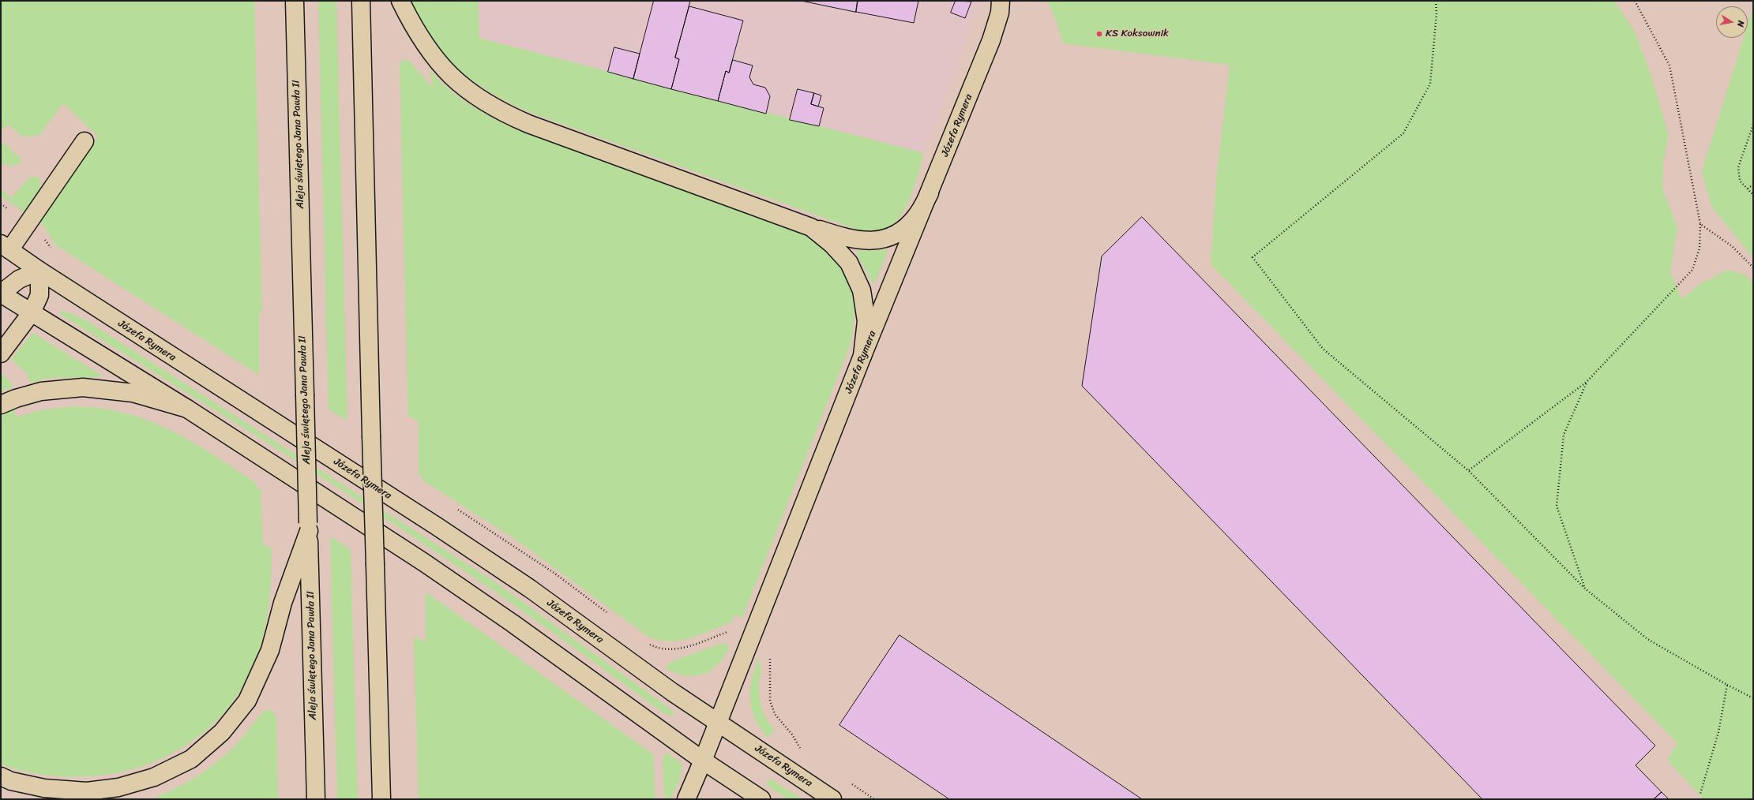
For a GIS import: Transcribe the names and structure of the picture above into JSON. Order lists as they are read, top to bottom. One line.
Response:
{"streets":{"main road":["Józefa Rymera","Aleja świętego Jana Pawła II"]},"places":["KS Koksownik"],"north":"right"}
